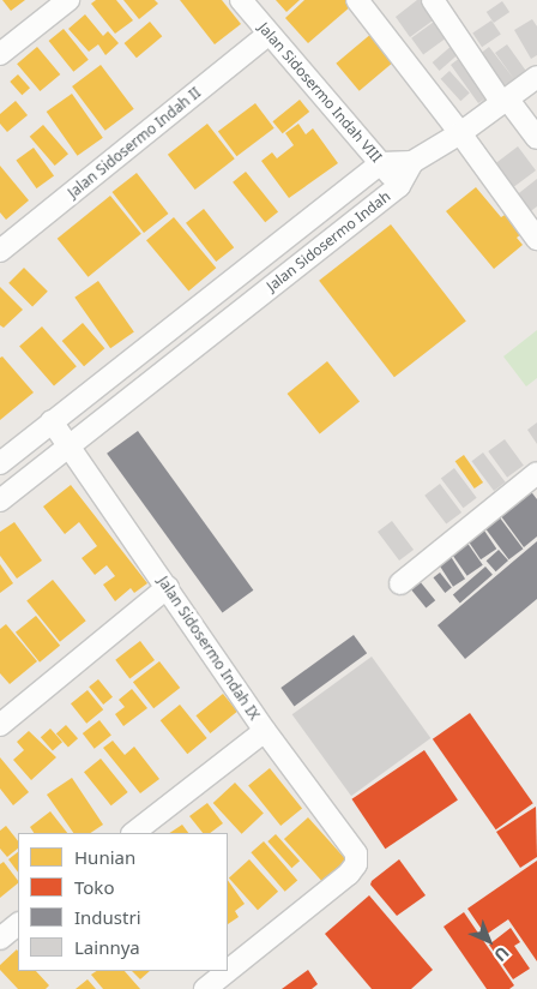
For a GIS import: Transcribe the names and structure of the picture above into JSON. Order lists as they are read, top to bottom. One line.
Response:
{"streets":{"street":["Jalan Sidosermo Indah VIII","Jalan Sidosermo Indah II","Jalan Sidosermo Indah","Jalan Sidosermo Indah IX"]},"crossings":[["Jalan Sidosermo Indah VIII","Jalan Sidosermo Indah II"],["Jalan Sidosermo Indah VIII","Jalan Sidosermo Indah"],["Jalan Sidosermo Indah","Jalan Sidosermo Indah IX"]],"legend":["Hunian","Toko","Industri","Lainnya"],"north":"bottom right"}
